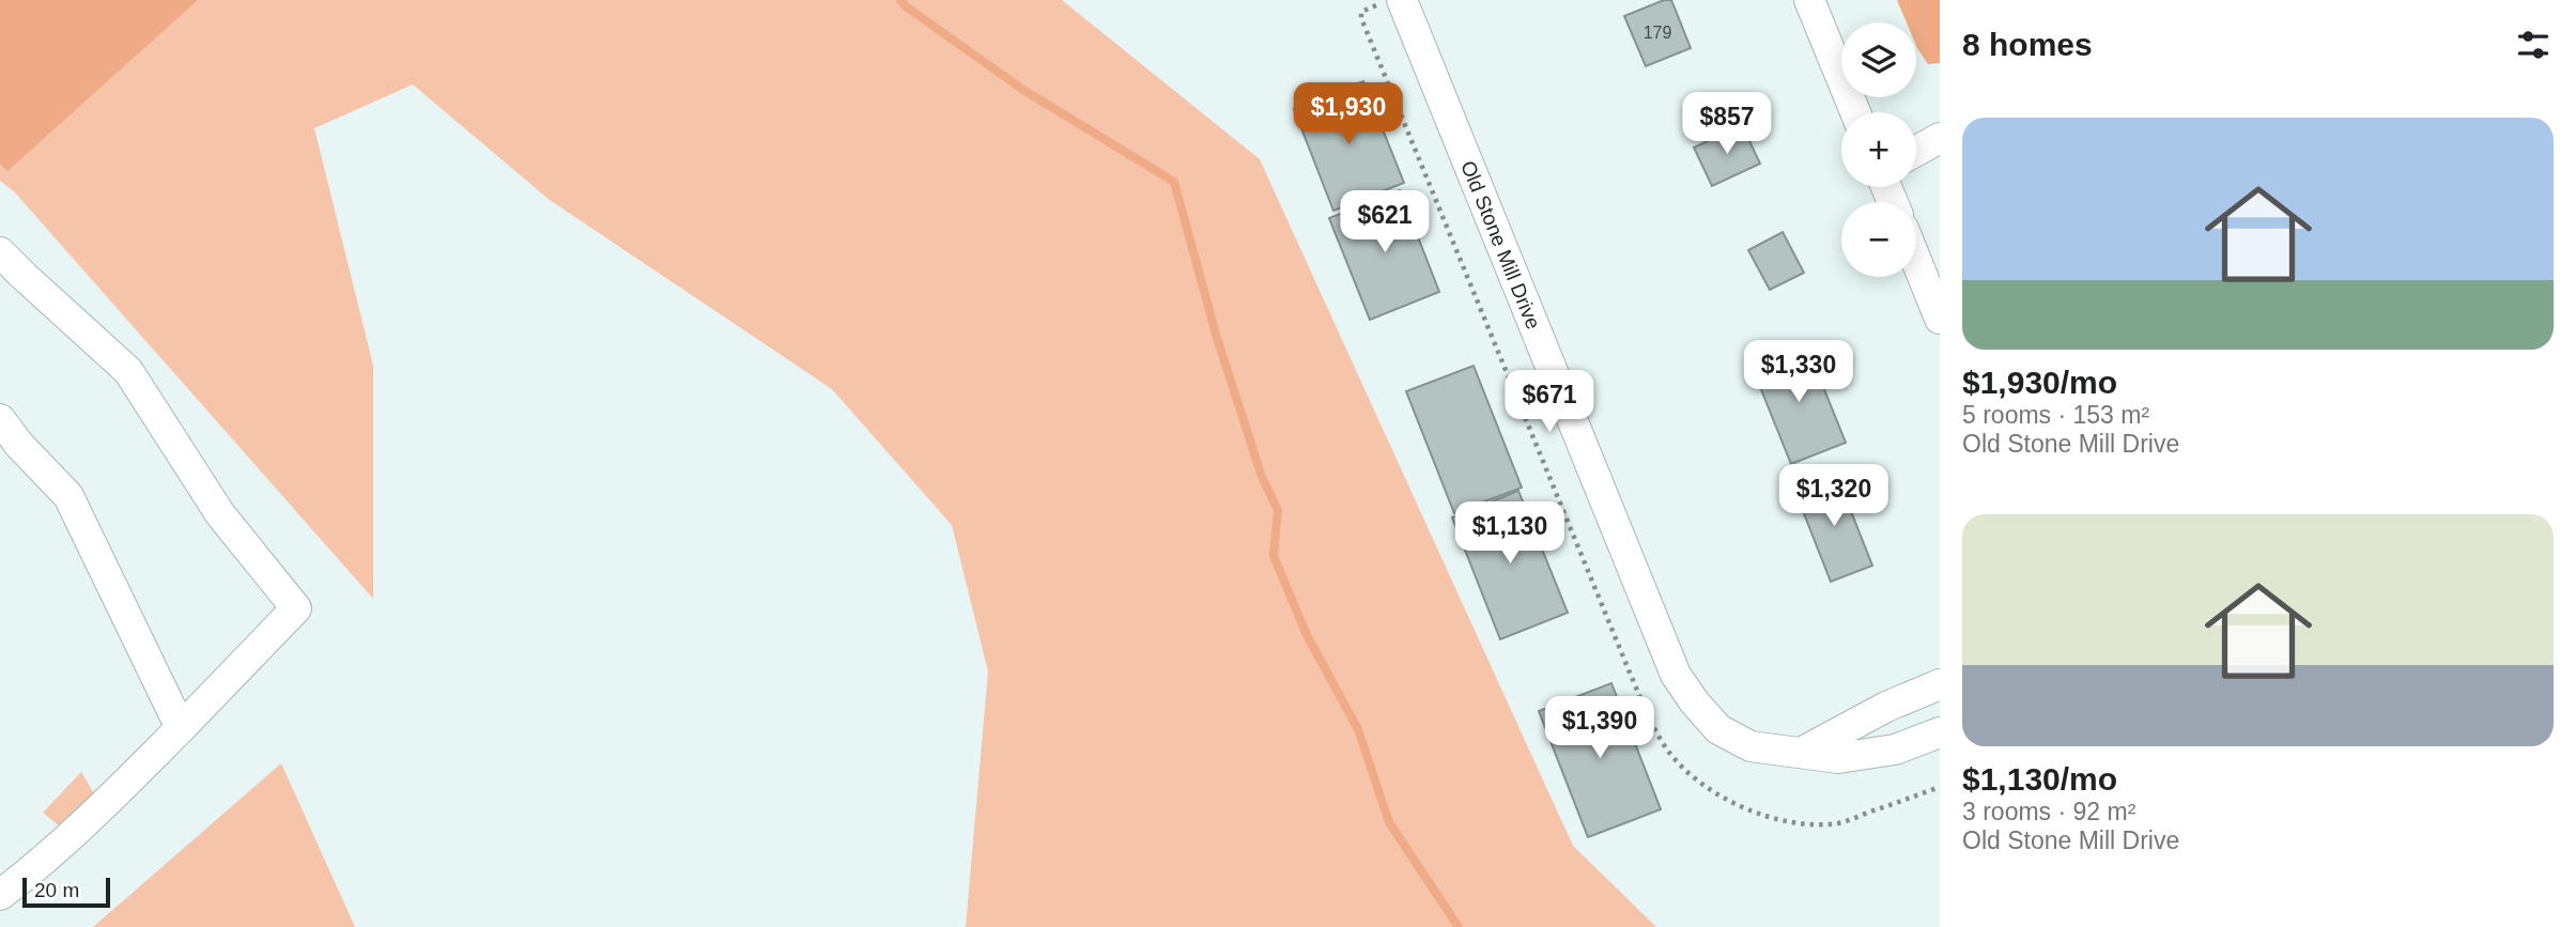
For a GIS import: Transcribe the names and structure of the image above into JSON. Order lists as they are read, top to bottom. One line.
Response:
{"streets":{"street":["Old Stone Mill Drive"]},"house_numbers":["179"],"scale_bar":"20 m","page":{"heading":"8 homes","map_buttons":["+","−"],"price":["$1,930","$857","$621","$1,330","$671","$1,320","$1,130","$1,390"],"list":[{"name":"$1,930/mo","note":"5 rooms · 153 m² · Old Stone Mill Drive"},{"name":"$1,130/mo","note":"3 rooms · 92 m² · Old Stone Mill Drive"}],"scale":"20 m"}}
